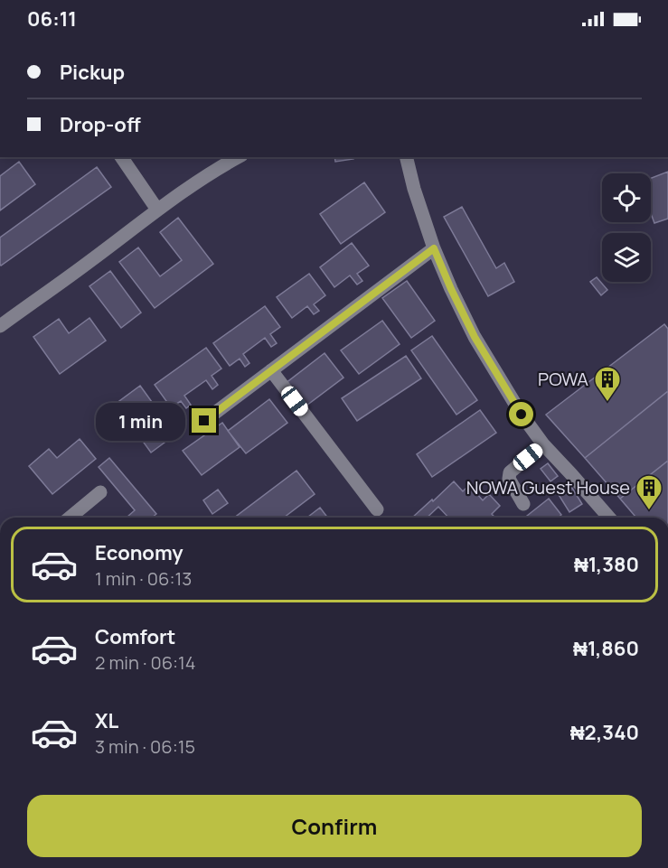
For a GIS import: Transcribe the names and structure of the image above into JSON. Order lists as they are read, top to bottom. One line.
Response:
{"places":{"building":["POWA","NOWA Guest House"]},"page":{"status":"06:11","banner":["Pickup","Drop-off"],"bubble":"1 min","list":[{"name":"Economy","note":"1 min · 06:13","value":"₦1,380"},{"name":"Comfort","note":"2 min · 06:14","value":"₦1,860"},{"name":"XL","note":"3 min · 06:15","value":"₦2,340"}],"buttons":"Confirm"}}
